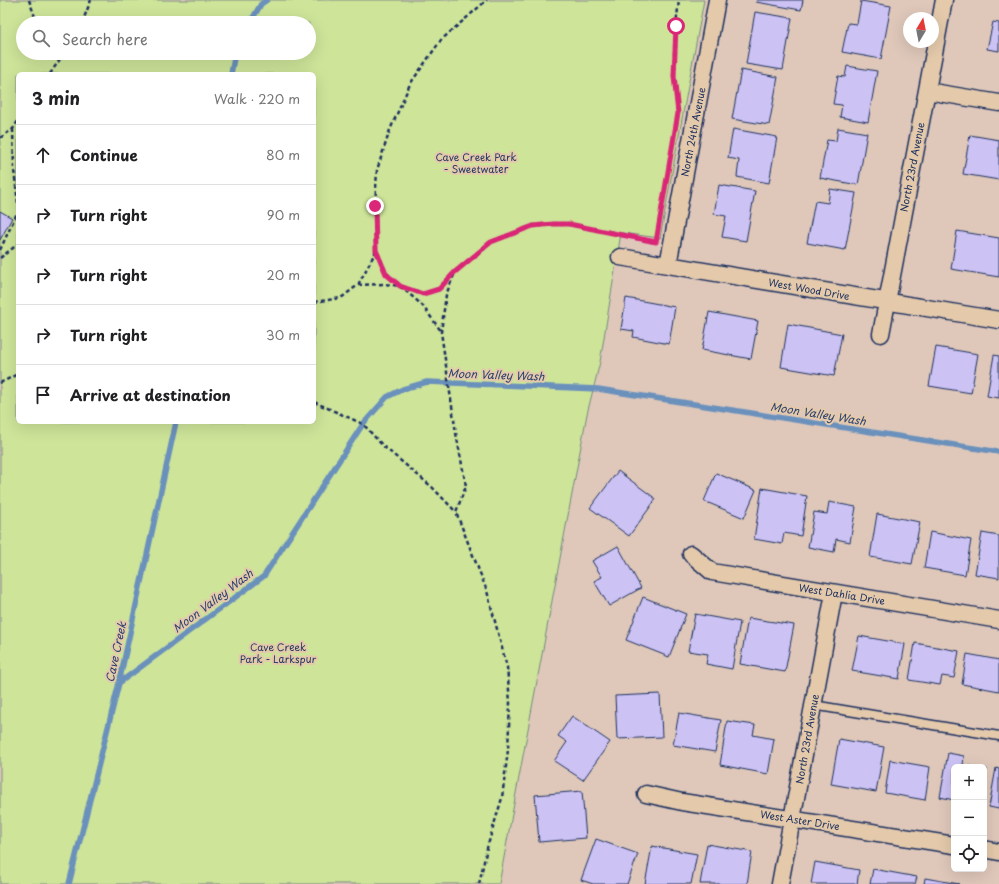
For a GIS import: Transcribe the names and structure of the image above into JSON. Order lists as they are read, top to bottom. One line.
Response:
{"streets":{"street":["North 24th Avenue","North 23rd Avenue","West Wood Drive","West Dahlia Drive","West Aster Drive"]},"crossings":[["North 24th Avenue","West Wood Drive"],["North 23rd Avenue","West Wood Drive"],["North 23rd Avenue","West Dahlia Drive"],["North 23rd Avenue","West Aster Drive"]],"water":["Moon Valley Wash","Cave Creek"],"parks":["Cave Creek Park - Sweetwater","Cave Creek Park - Larkspur"],"north":"top","page":{"search":"Search here","heading":["3 min","Walk · 220 m"],"list":[["Continue","80 m"],["Turn right","90 m"],["Turn right","20 m"],["Turn right","30 m"],"Arrive at destination"],"map_buttons":["+","−"]}}
